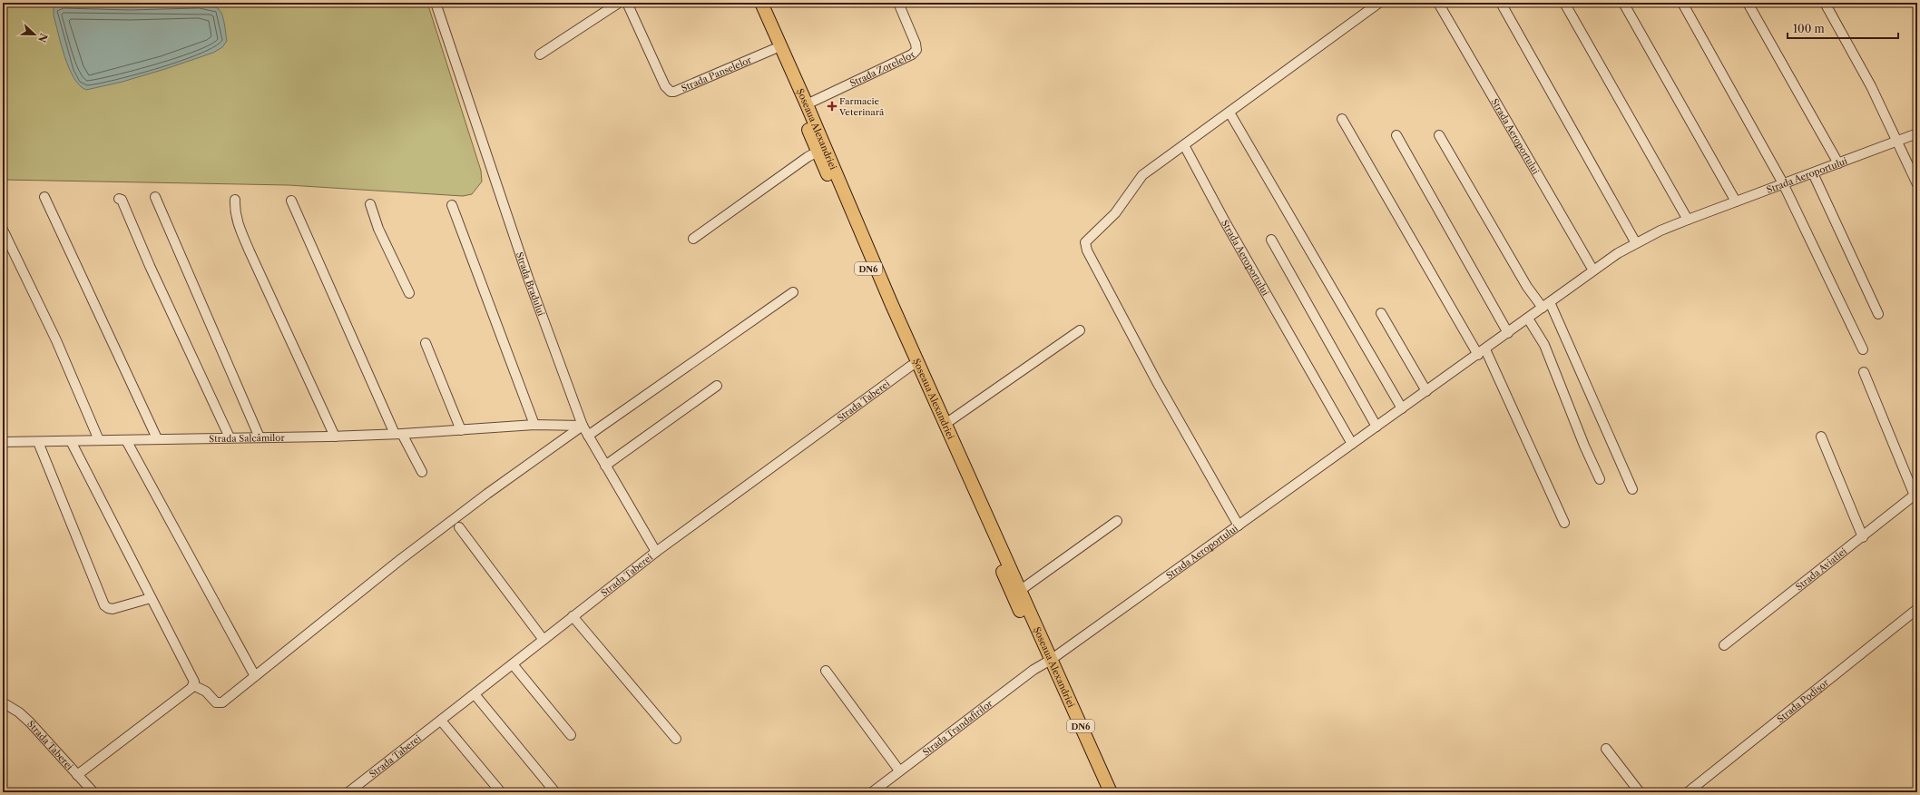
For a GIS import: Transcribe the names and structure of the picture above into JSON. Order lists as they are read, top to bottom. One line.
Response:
{"streets":{"highway":["Șoseaua Alexandriei","DN6"],"street":["Strada Zorelelor","Strada Panselelor","Strada Aeroportului","Strada Bradului","Strada Taberei","Strada Salcâmilor","Strada Aviatiei","Strada Podișor","Strada Trandafirilor"]},"crossings":[["Strada Zorelelor","Șoseaua Alexandriei"],["Strada Panselelor","Șoseaua Alexandriei"],["Șoseaua Alexandriei","Strada Aeroportului"],["Șoseaua Alexandriei","Strada Taberei"],["Șoseaua Alexandriei","Strada Trandafirilor"],["Strada Aeroportului","Strada Trandafirilor"],["Strada Bradului","Strada Taberei"],["Strada Bradului","Strada Salcâmilor"]],"places":{"health":["Farmacie Veterinară"]},"scale_bar":"100 m","north":"right"}
